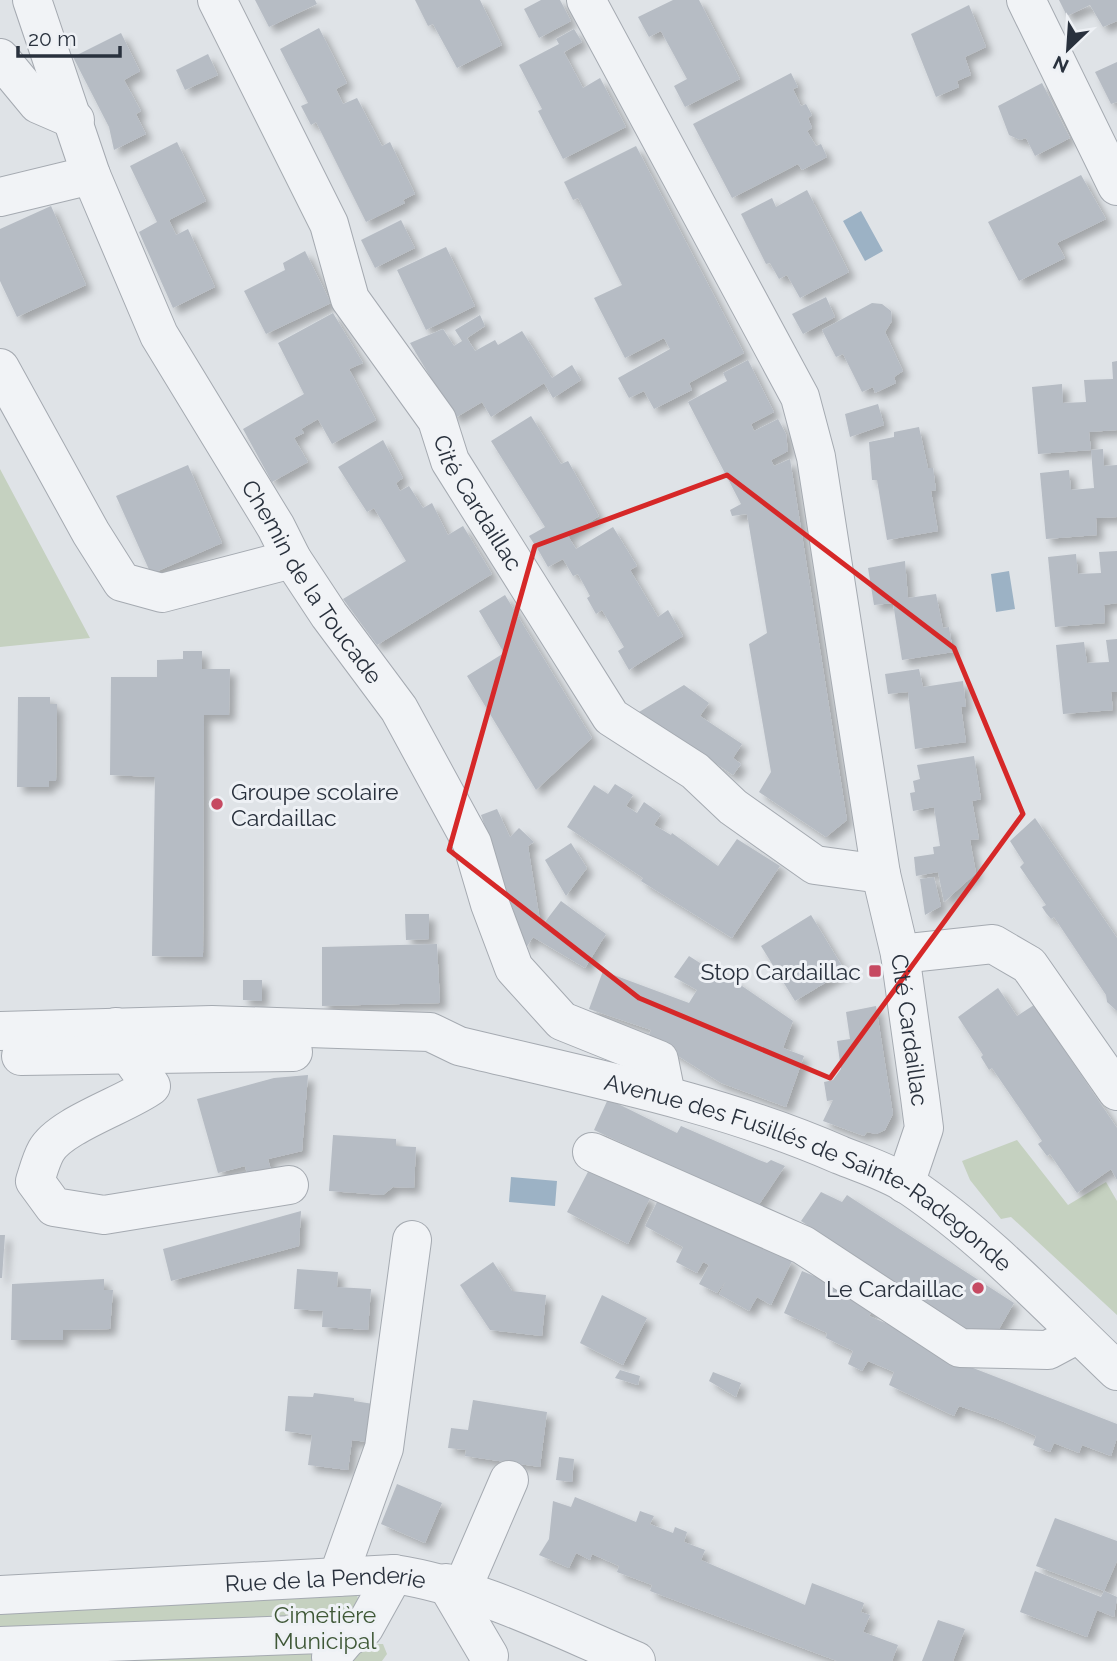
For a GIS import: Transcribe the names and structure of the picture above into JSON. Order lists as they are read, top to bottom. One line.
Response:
{"streets":{"street":["Cité Cardaillac","Chemin de la Toucade","Avenue des Fusillés de Sainte-Radegonde","Rue de la Penderie"]},"crossings":[["Cité Cardaillac","Avenue des Fusillés de Sainte-Radegonde"],["Chemin de la Toucade","Avenue des Fusillés de Sainte-Radegonde"]],"parks":["Cimetière Municipal"],"places":{"other":["Groupe scolaire Cardaillac","Le Cardaillac"],"transit":["Stop Cardaillac"]},"scale_bar":"20 m","north":"bottom left"}
